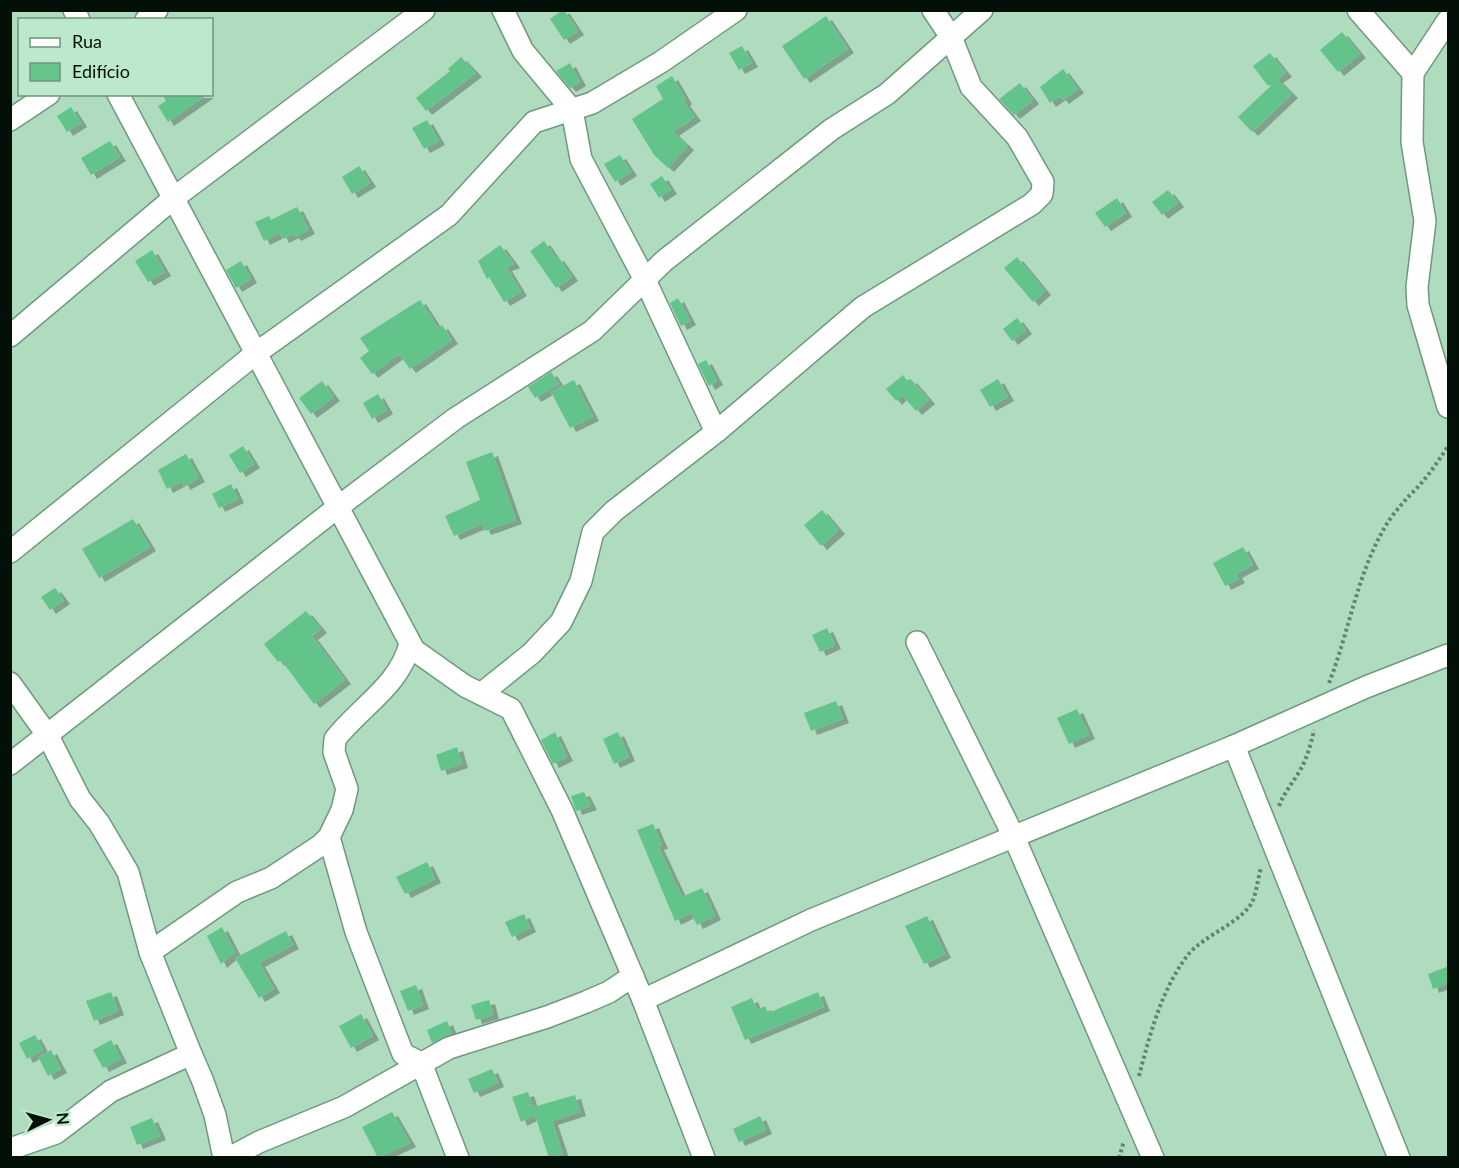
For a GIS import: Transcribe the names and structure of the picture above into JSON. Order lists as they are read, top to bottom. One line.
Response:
{"legend":["Rua","Edifício"],"north":"right"}
